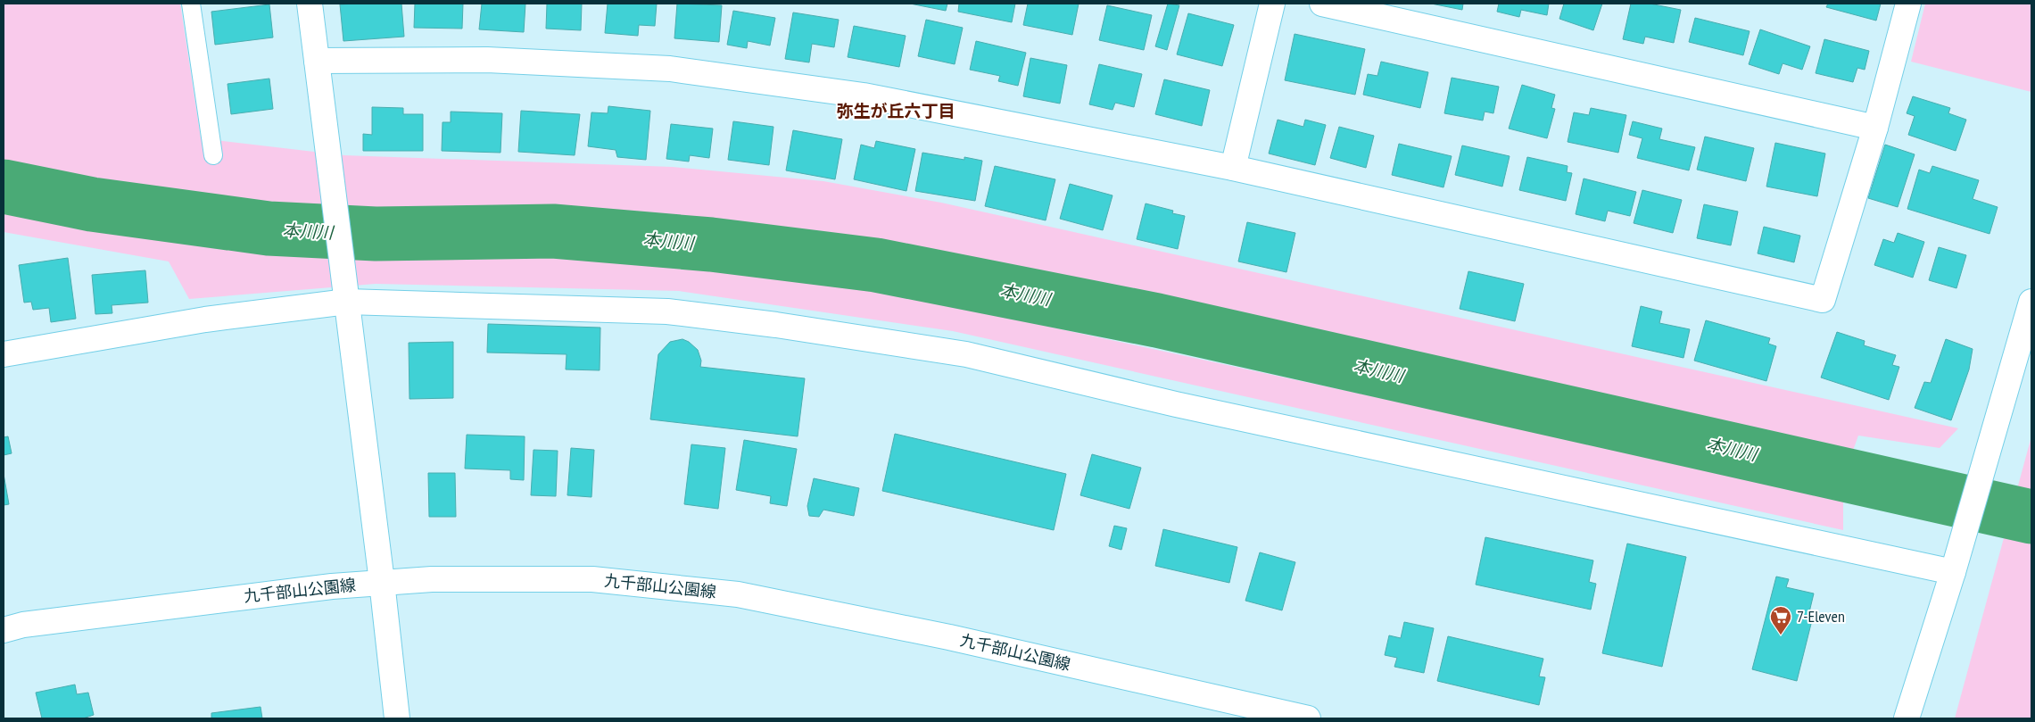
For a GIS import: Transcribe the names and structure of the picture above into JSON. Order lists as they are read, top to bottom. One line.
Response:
{"streets":{"street":["九千部山公園線"]},"districts":["弥生が丘六丁目"],"water":["本川川"],"places":{"supermarket":["7-Eleven"]}}
